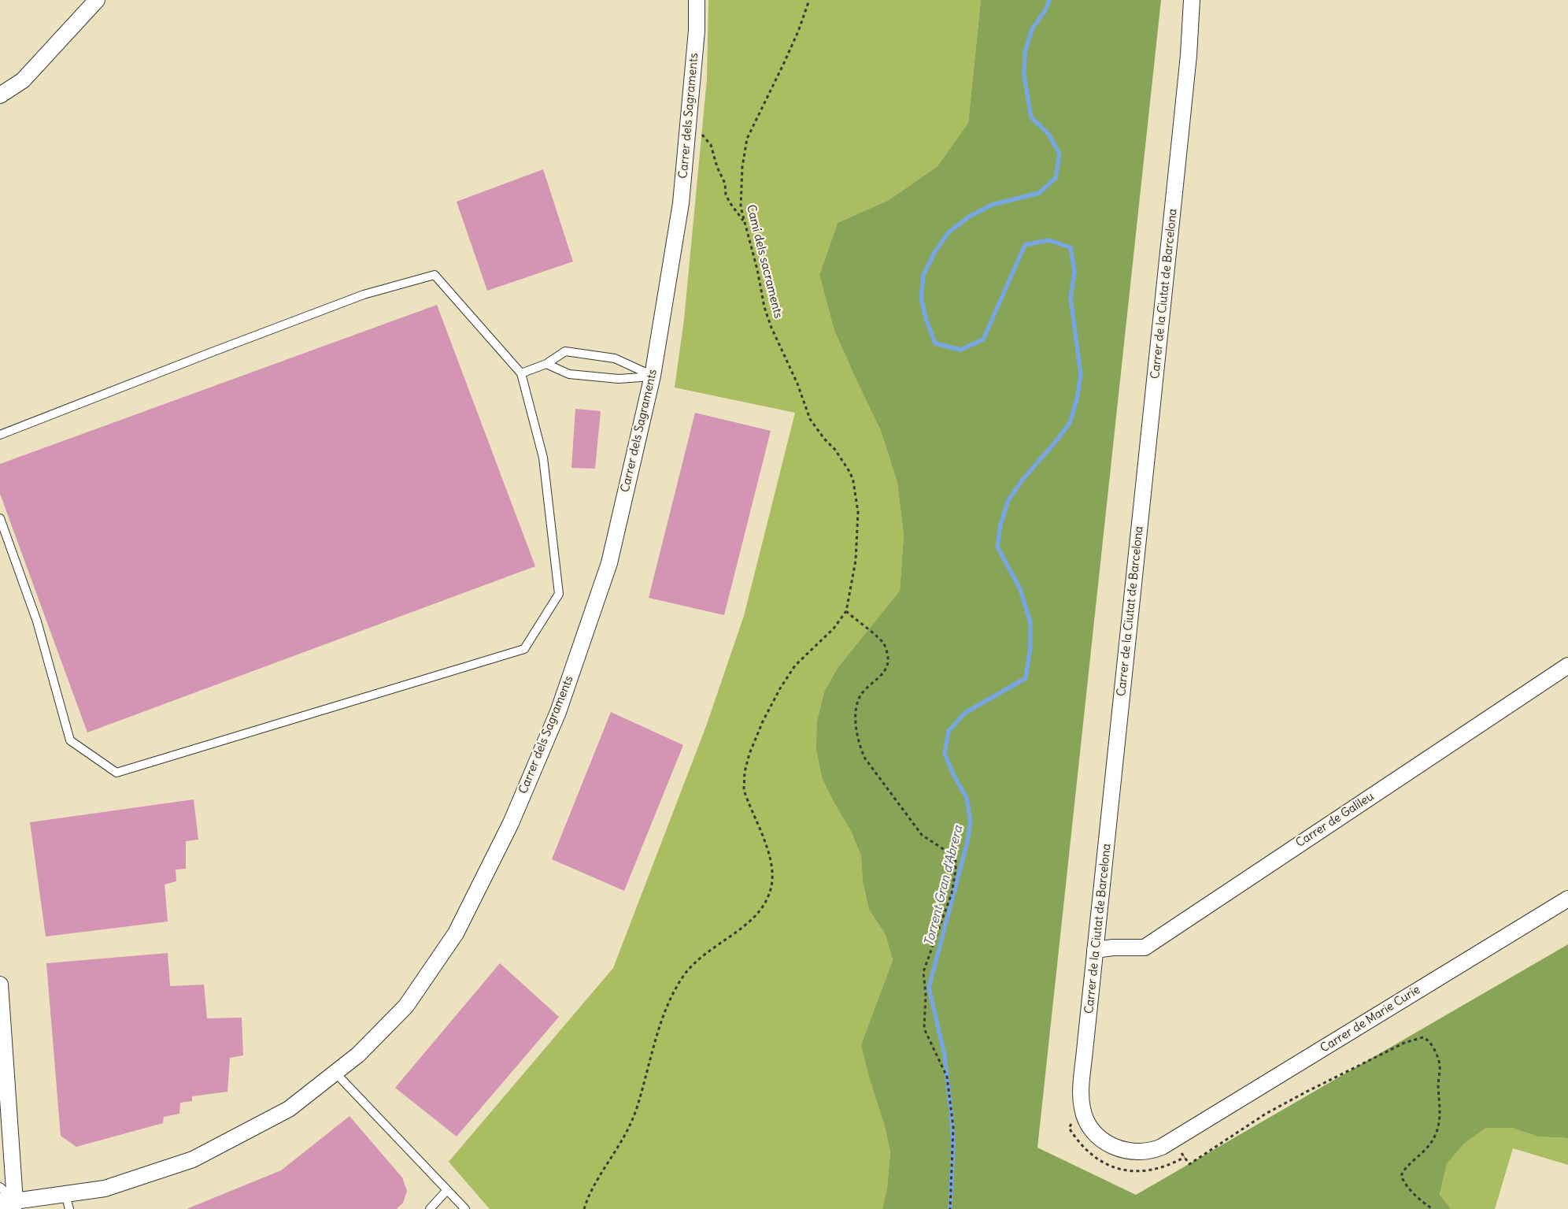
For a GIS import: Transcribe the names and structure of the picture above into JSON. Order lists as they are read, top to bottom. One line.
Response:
{"streets":{"street":["Carrer dels Sagraments","Carrer de la Ciutat de Barcelona","Carrer de Galileu","Carrer de Marie Curie"],"path":["Camí dels sacraments"]},"crossings":[["Carrer de la Ciutat de Barcelona","Carrer de Galileu"],["Carrer de la Ciutat de Barcelona","Carrer de Marie Curie"]],"water":["Torrent Gran d'Abrera"]}
